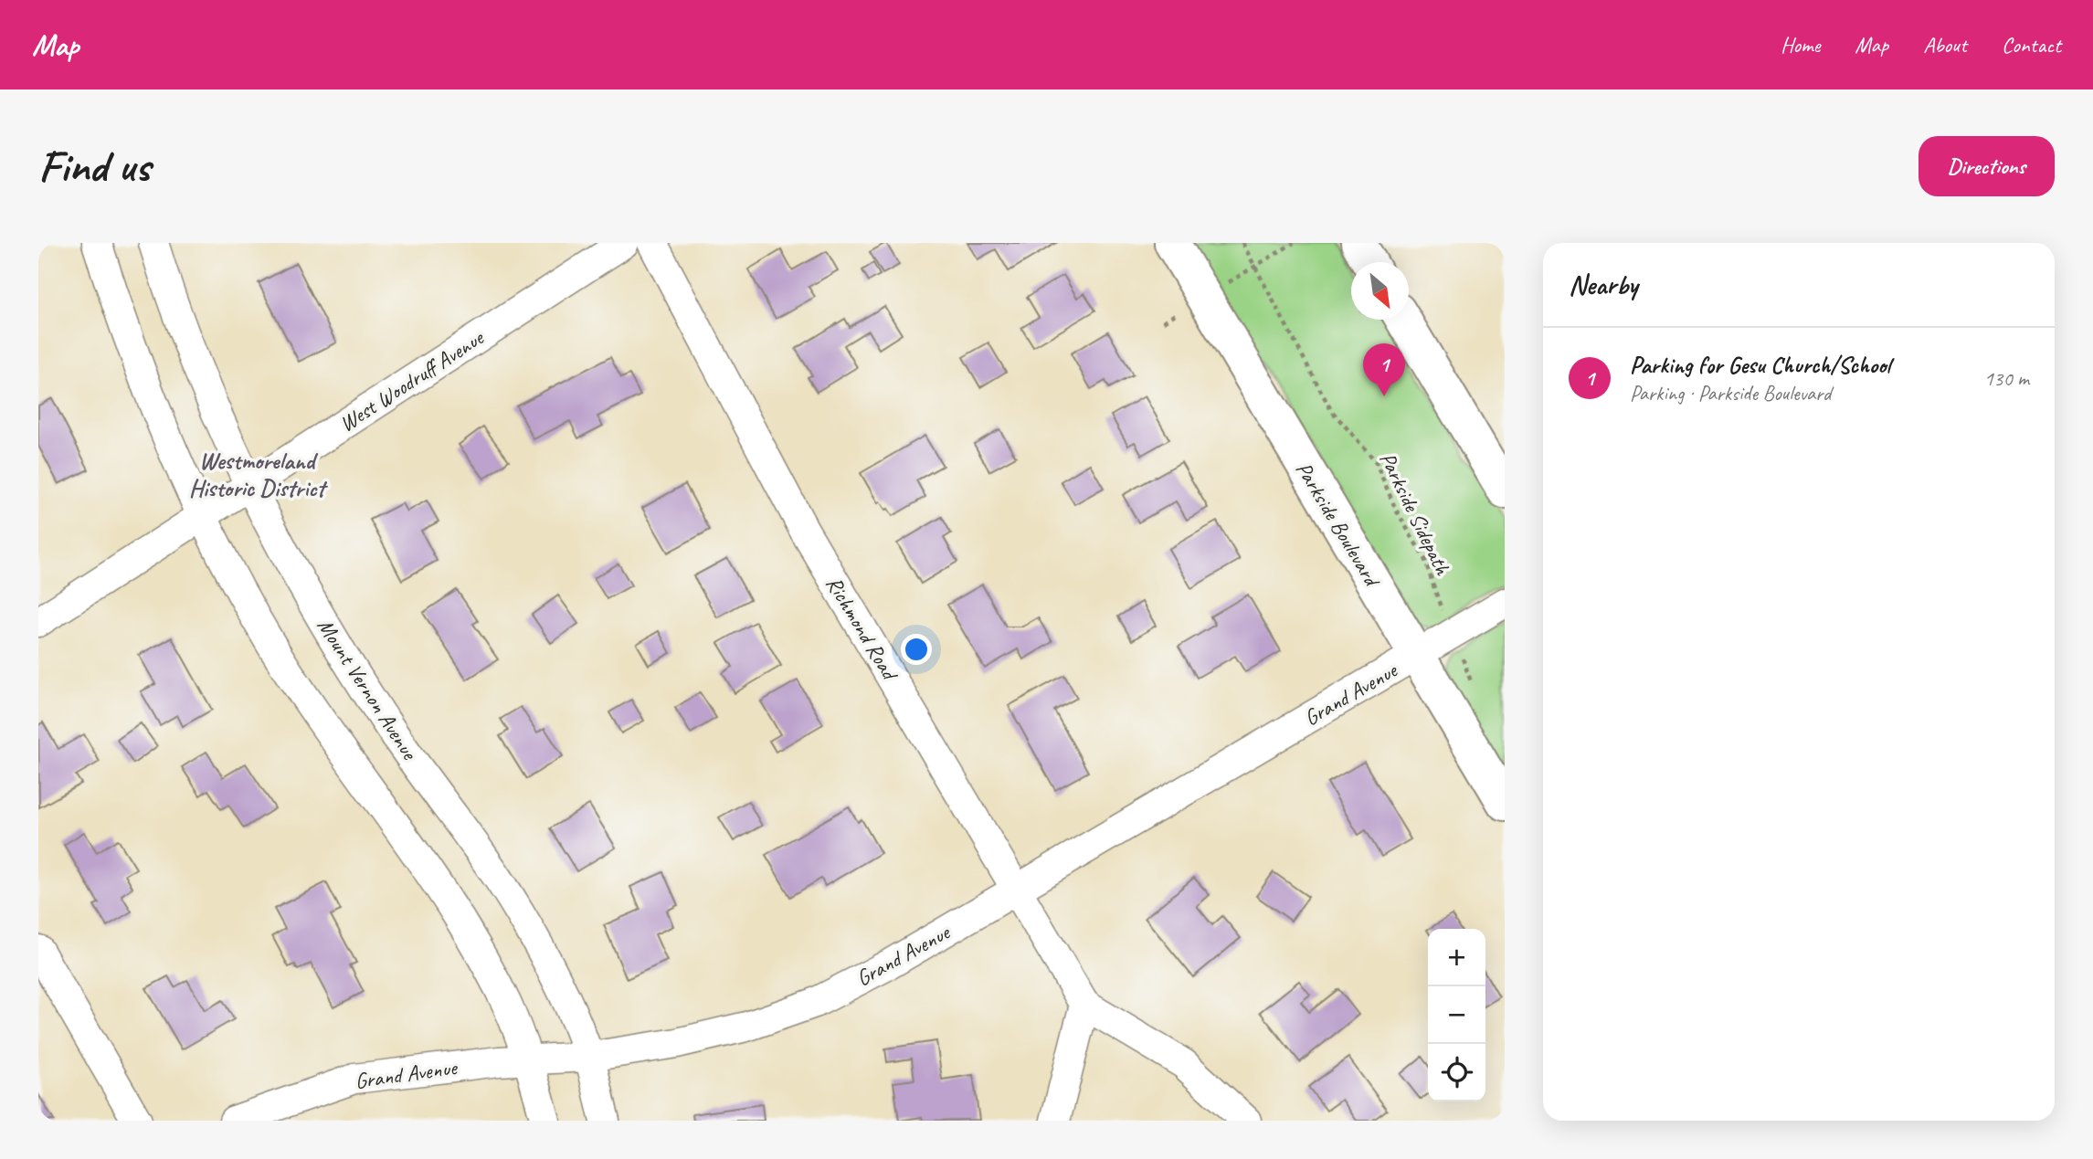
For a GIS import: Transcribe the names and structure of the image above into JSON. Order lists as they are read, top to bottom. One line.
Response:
{"streets":{"street":["West Woodruff Avenue","Parkside Boulevard","Richmond Road","Mount Vernon Avenue","Grand Avenue"],"path":["Parkside Sidepath"]},"crossings":[["West Woodruff Avenue","Mount Vernon Avenue"],["Parkside Sidepath","Grand Avenue"],["Parkside Boulevard","Grand Avenue"],["Richmond Road","Grand Avenue"],["Mount Vernon Avenue","Grand Avenue"]],"districts":["Westmoreland Historic District"],"north":"bottom right","page":{"header":"Map","nav":["Home","Map","About","Contact"],"buttons":"Directions","title":"Find us","heading":"Nearby","list":[{"mark":"1","name":"Parking for Gesu Church/School","note":"Parking · Parkside Boulevard","value":"130 m"}],"pins":"1","map_buttons":["+","−"]}}
